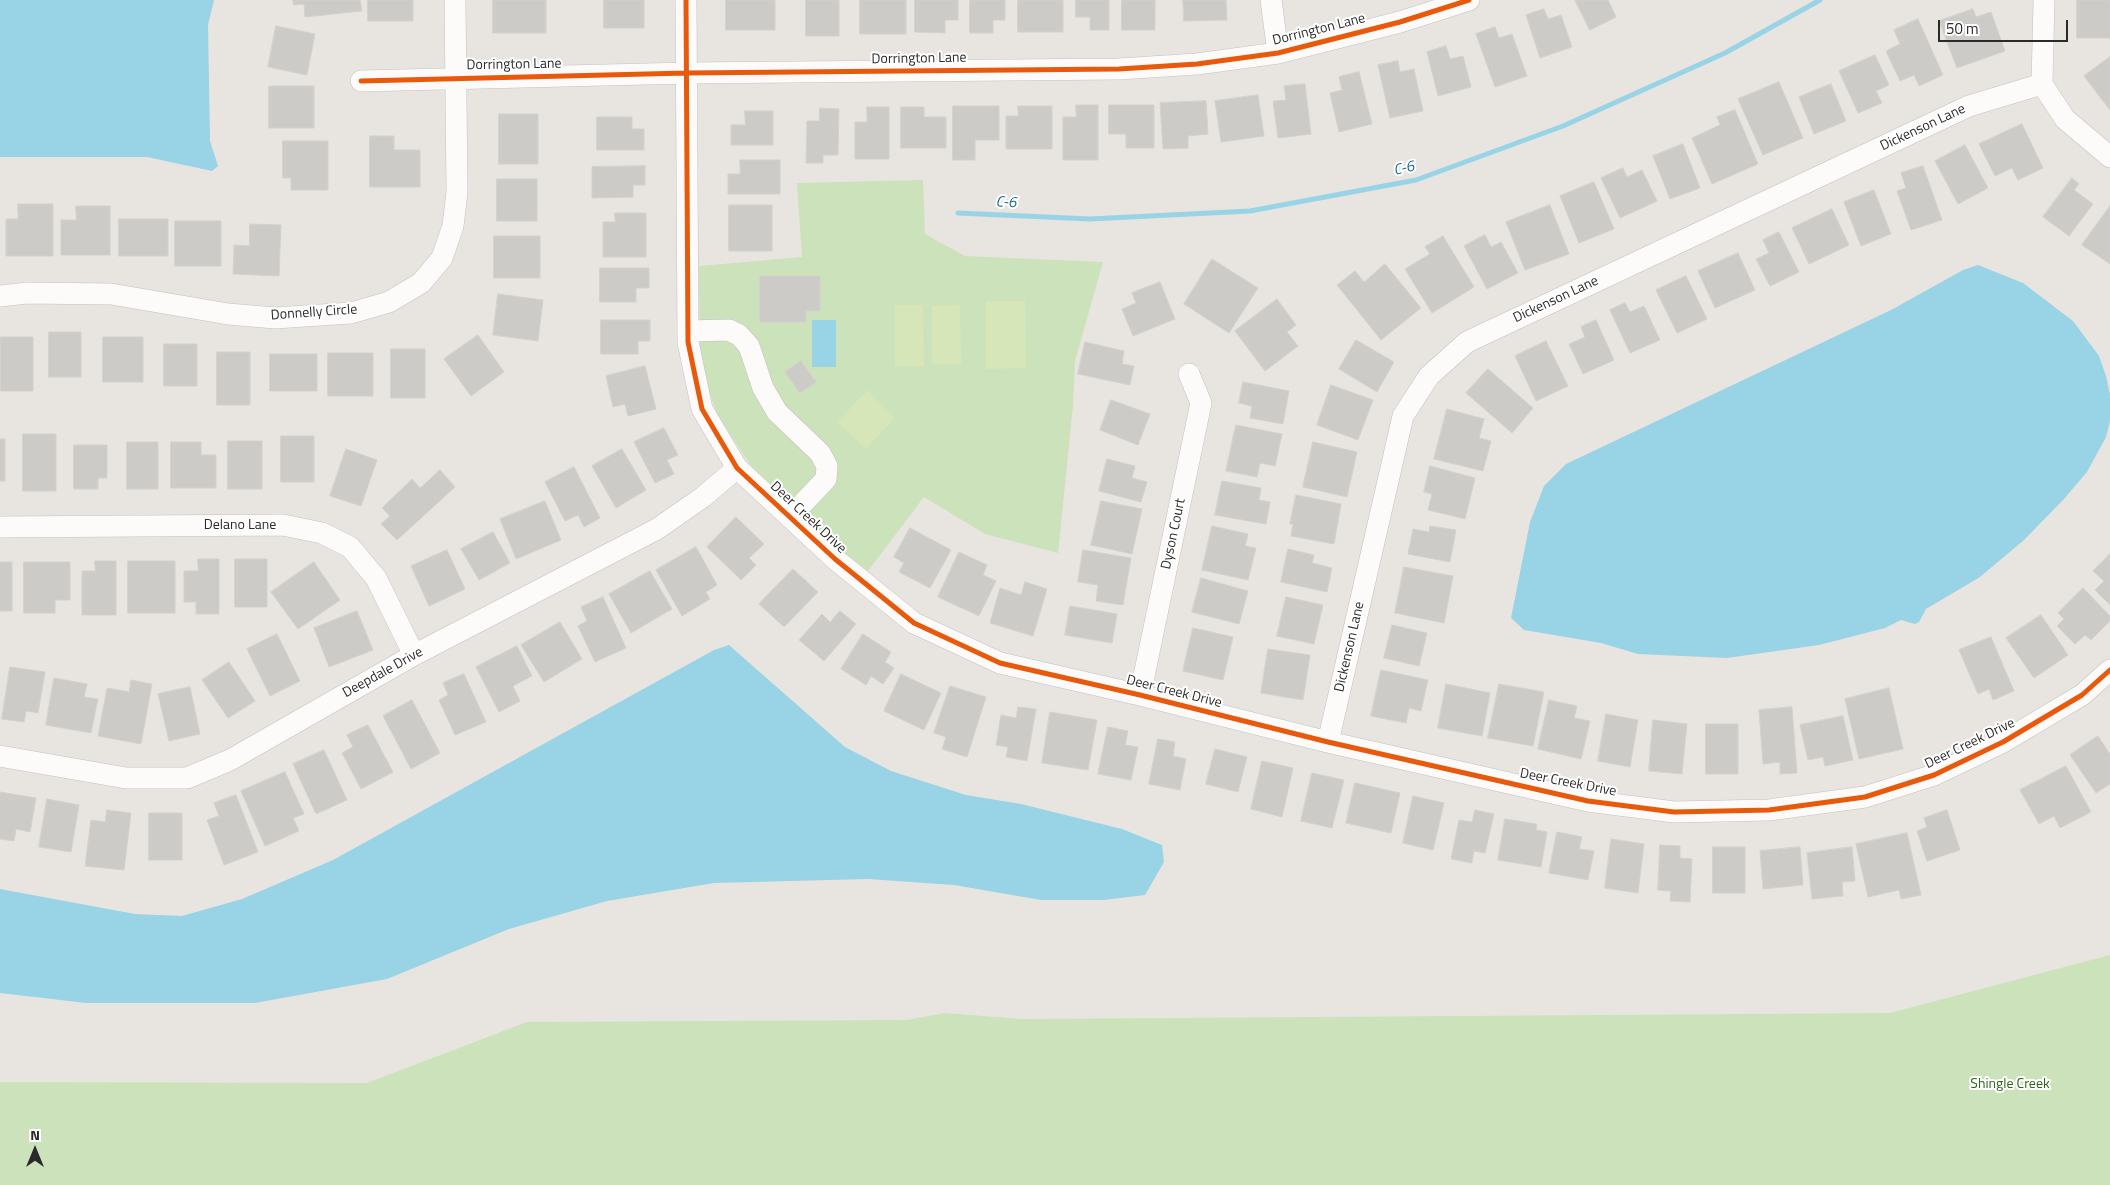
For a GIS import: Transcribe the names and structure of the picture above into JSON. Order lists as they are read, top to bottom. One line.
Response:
{"streets":{"street":["Dorrington Lane","Dickenson Lane","Donnelly Circle","Deer Creek Drive","Delano Lane","Dyson Court","Deepdale Drive"]},"crossings":[["Dorrington Lane","Donnelly Circle"],["Dorrington Lane","Deer Creek Drive"],["Dickenson Lane","Deer Creek Drive"],["Deer Creek Drive","Dyson Court"],["Deer Creek Drive","Deepdale Drive"],["Delano Lane","Deepdale Drive"]],"water":["C-6"],"parks":["Shingle Creek"],"scale_bar":"50 m","north":"top"}
